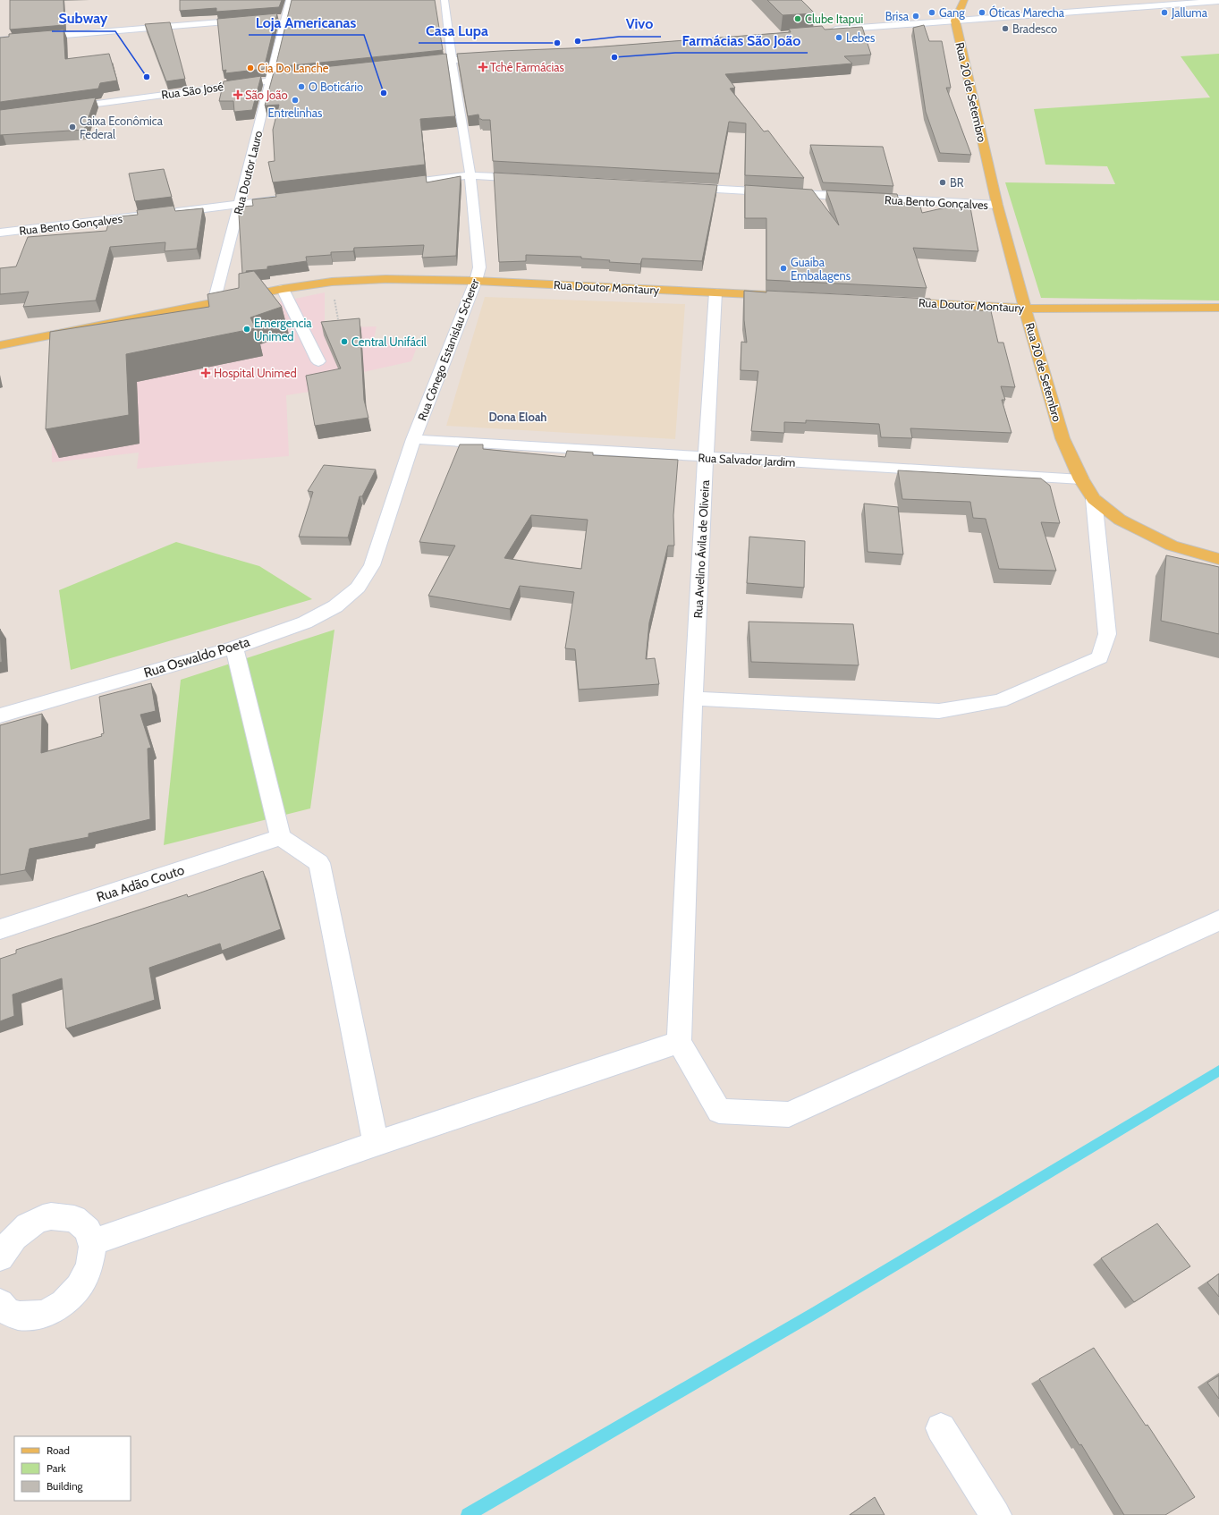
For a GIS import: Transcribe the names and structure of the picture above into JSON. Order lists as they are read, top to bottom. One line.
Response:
{"streets":{"main road":["Rua 20 de Setembro","Rua Doutor Montaury"],"street":["Rua São José","Rua Doutor Lauro","Rua Bento Gonçalves","Rua Cônego Estanislau Scherer","Rua Salvador Jardim","Rua Avelino Ávila de Oliveira","Rua Oswaldo Poeta","Rua Adão Couto"]},"crossings":[["Rua São José","Rua Doutor Lauro"],["Rua 20 de Setembro","Rua Bento Gonçalves"],["Rua 20 de Setembro","Rua Doutor Montaury"],["Rua 20 de Setembro","Rua Salvador Jardim"],["Rua Doutor Lauro","Rua Doutor Montaury"],["Rua Doutor Montaury","Rua Cônego Estanislau Scherer"],["Rua Doutor Montaury","Rua Avelino Ávila de Oliveira"],["Rua Cônego Estanislau Scherer","Rua Salvador Jardim"],["Rua Cônego Estanislau Scherer","Rua Oswaldo Poeta"],["Rua Salvador Jardim","Rua Avelino Ávila de Oliveira"]],"districts":["Dona Eloah"],"places":{"other":["Gang","Óticas Marecha","Jalluma","Brisa","Clube Itapui","Bradesco","Lebes","Vivo","Casa Lupa","Farmácias São João","Cia Do Lanche","Subway","O Boticário","Loja Americanas","Entrelinhas","Caixa Econômica Federal","BR","Guaíba Embalagens","Emergencia Unimed","Central Unifácil"],"health":["Tchê Farmácias","São João","Hospital Unimed"]},"legend":["Road","Park","Building"]}
